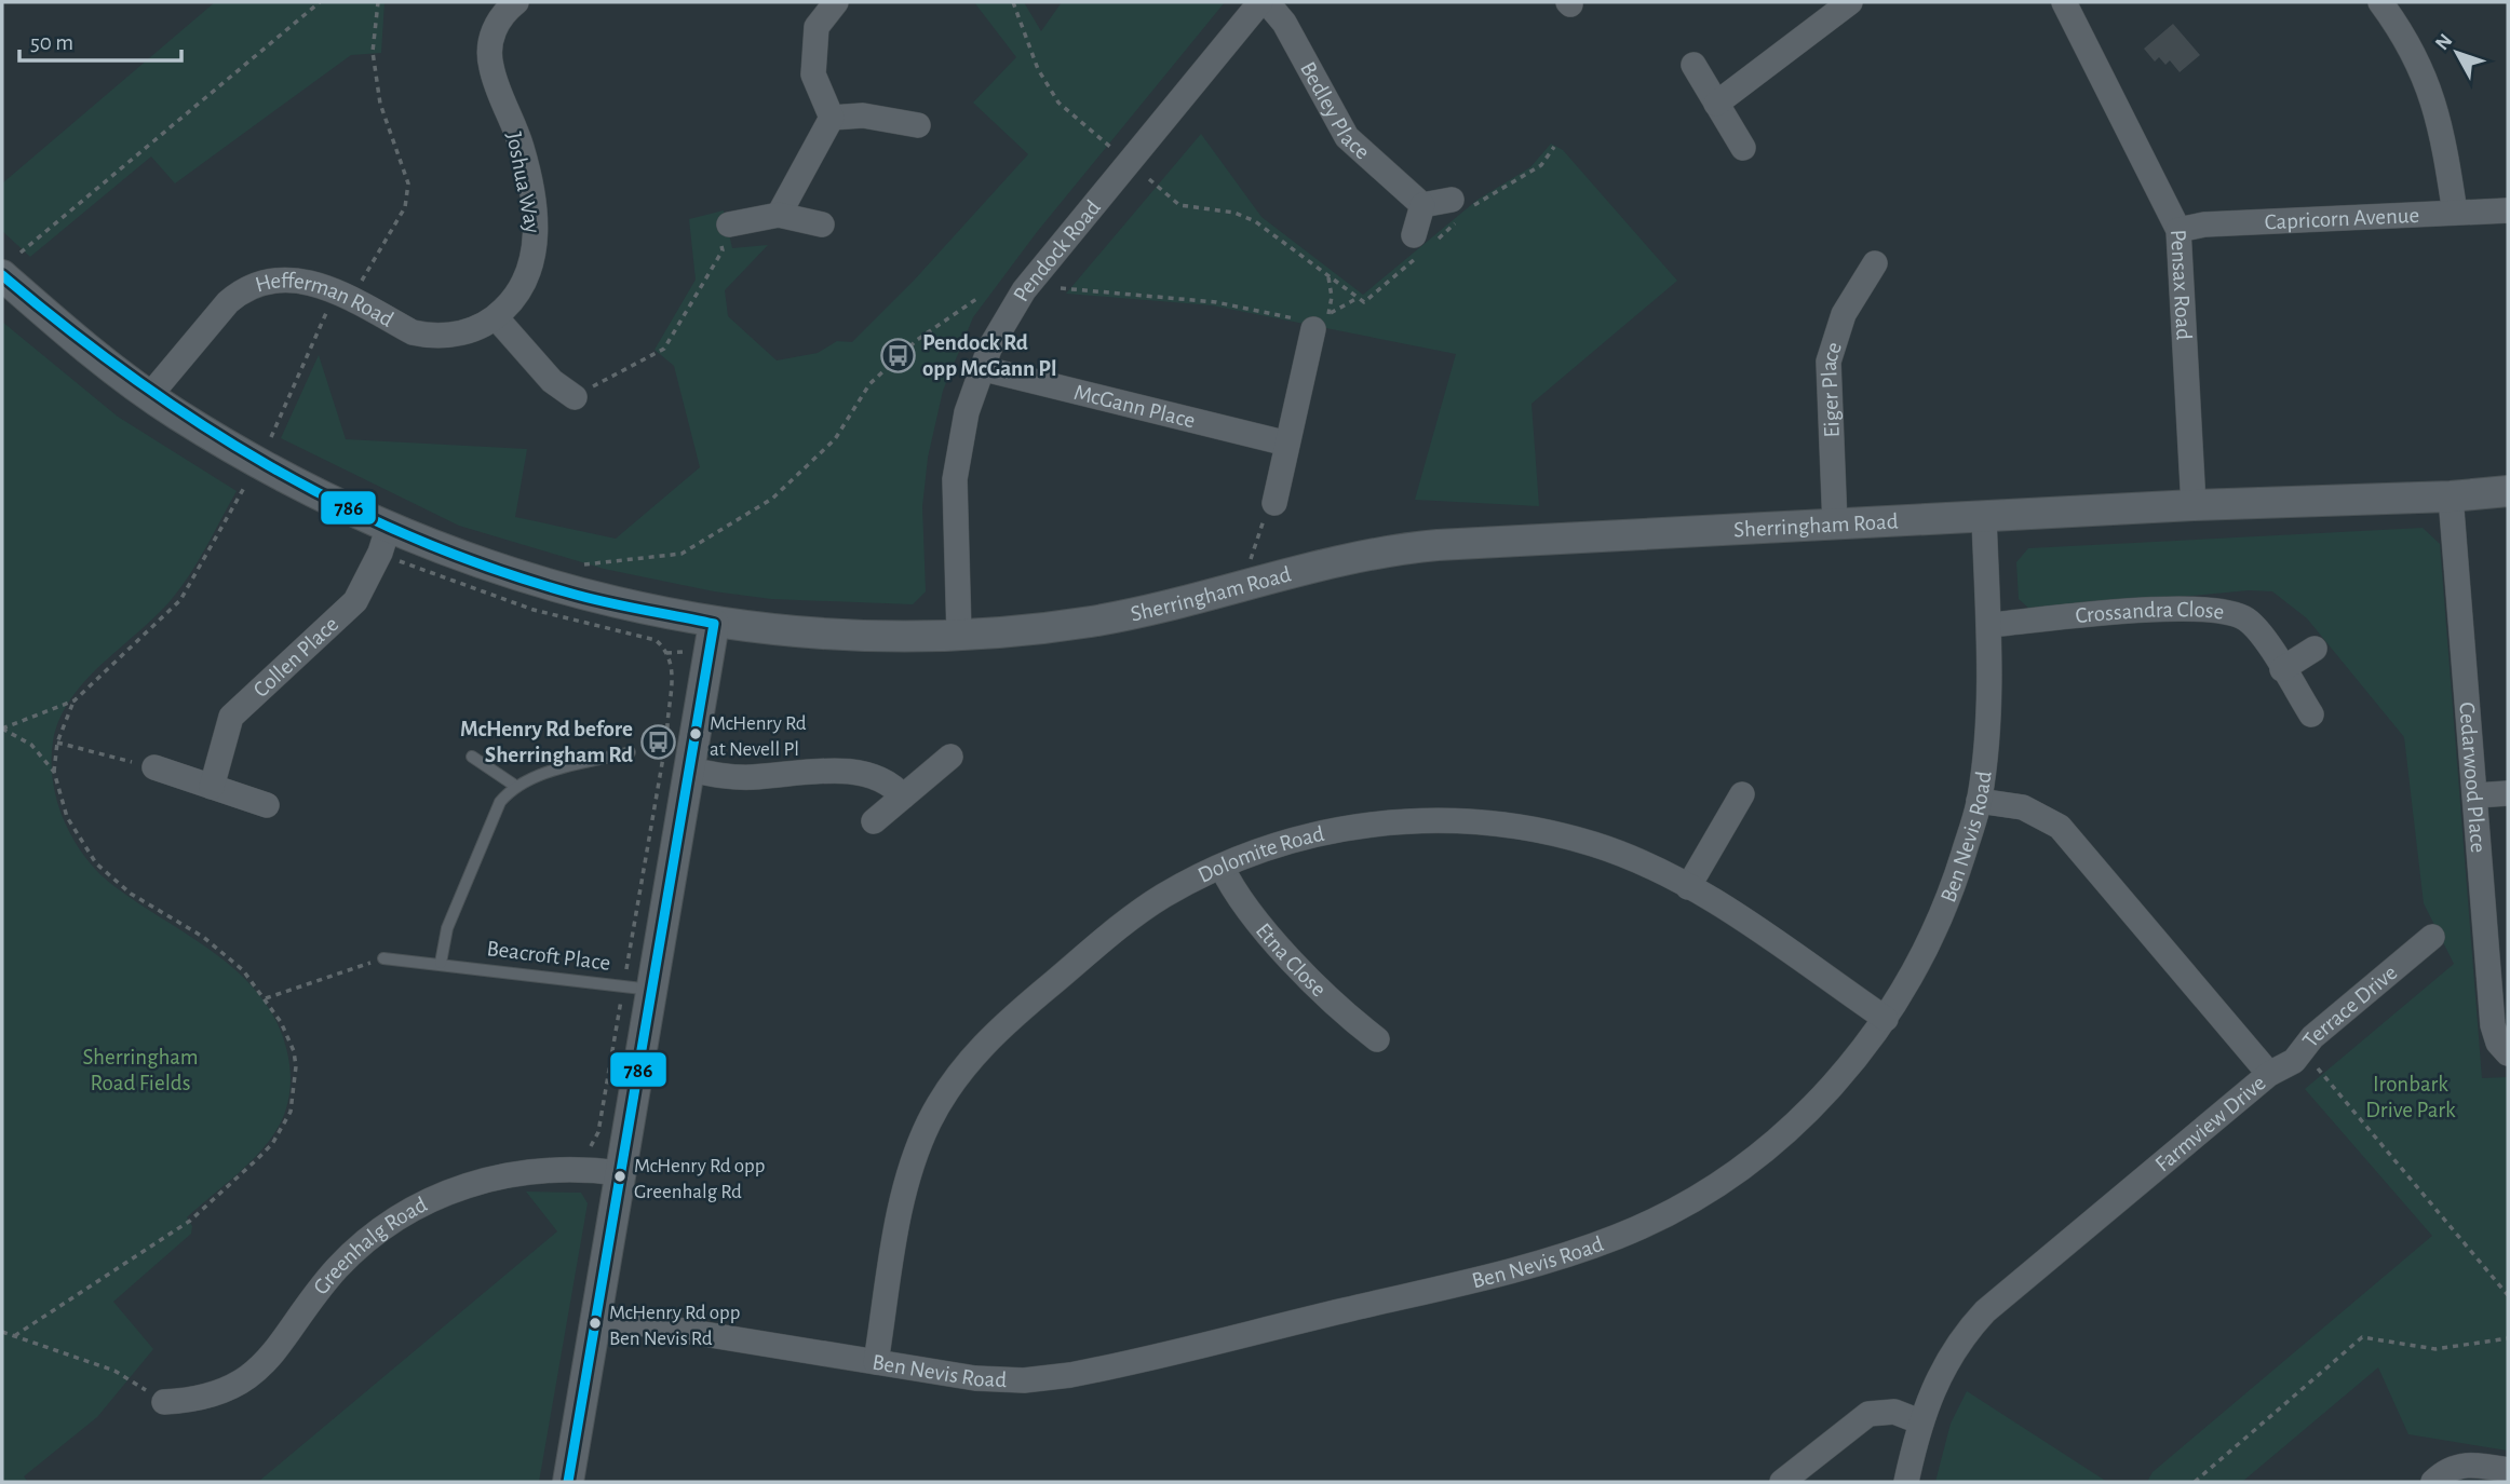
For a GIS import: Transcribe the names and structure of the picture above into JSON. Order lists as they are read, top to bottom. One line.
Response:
{"streets":{"street":["Bedley Place","Joshua Way","Capricorn Avenue","Pendock Road","Pensax Road","Hefferman Road","Eiger Place","McGann Place","Sherringham Road","Crossandra Close","Collen Place","Cedarwood Place","Ben Nevis Road","Dolomite Road","Etna Close","Terrace Drive","Farmview Drive","Greenhalg Road"],"lane":["Beacroft Place"]},"crossings":[["Joshua Way","Hefferman Road"],["Capricorn Avenue","Pensax Road"],["Pendock Road","McGann Place"],["Pendock Road","Sherringham Road"],["Pensax Road","Sherringham Road"],["Hefferman Road","Sherringham Road"],["Eiger Place","Sherringham Road"],["Sherringham Road","Collen Place"],["Sherringham Road","Cedarwood Place"],["Sherringham Road","Ben Nevis Road"],["Crossandra Close","Ben Nevis Road"],["Ben Nevis Road","Dolomite Road"],["Ben Nevis Road","Farmview Drive"],["Dolomite Road","Etna Close"],["Terrace Drive","Farmview Drive"]],"parks":["Sherringham Road Fields","Ironbark Drive Park"],"places":{"bus stop":["Pendock Rd opp McGann Pl","McHenry Rd before Sherringham Rd"],"other":["McHenry Rd at Nevell Pl","McHenry Rd opp Greenhalg Rd","McHenry Rd opp Ben Nevis Rd"]},"lines":["transit line 786"],"scale_bar":"50 m","north":"top left"}
